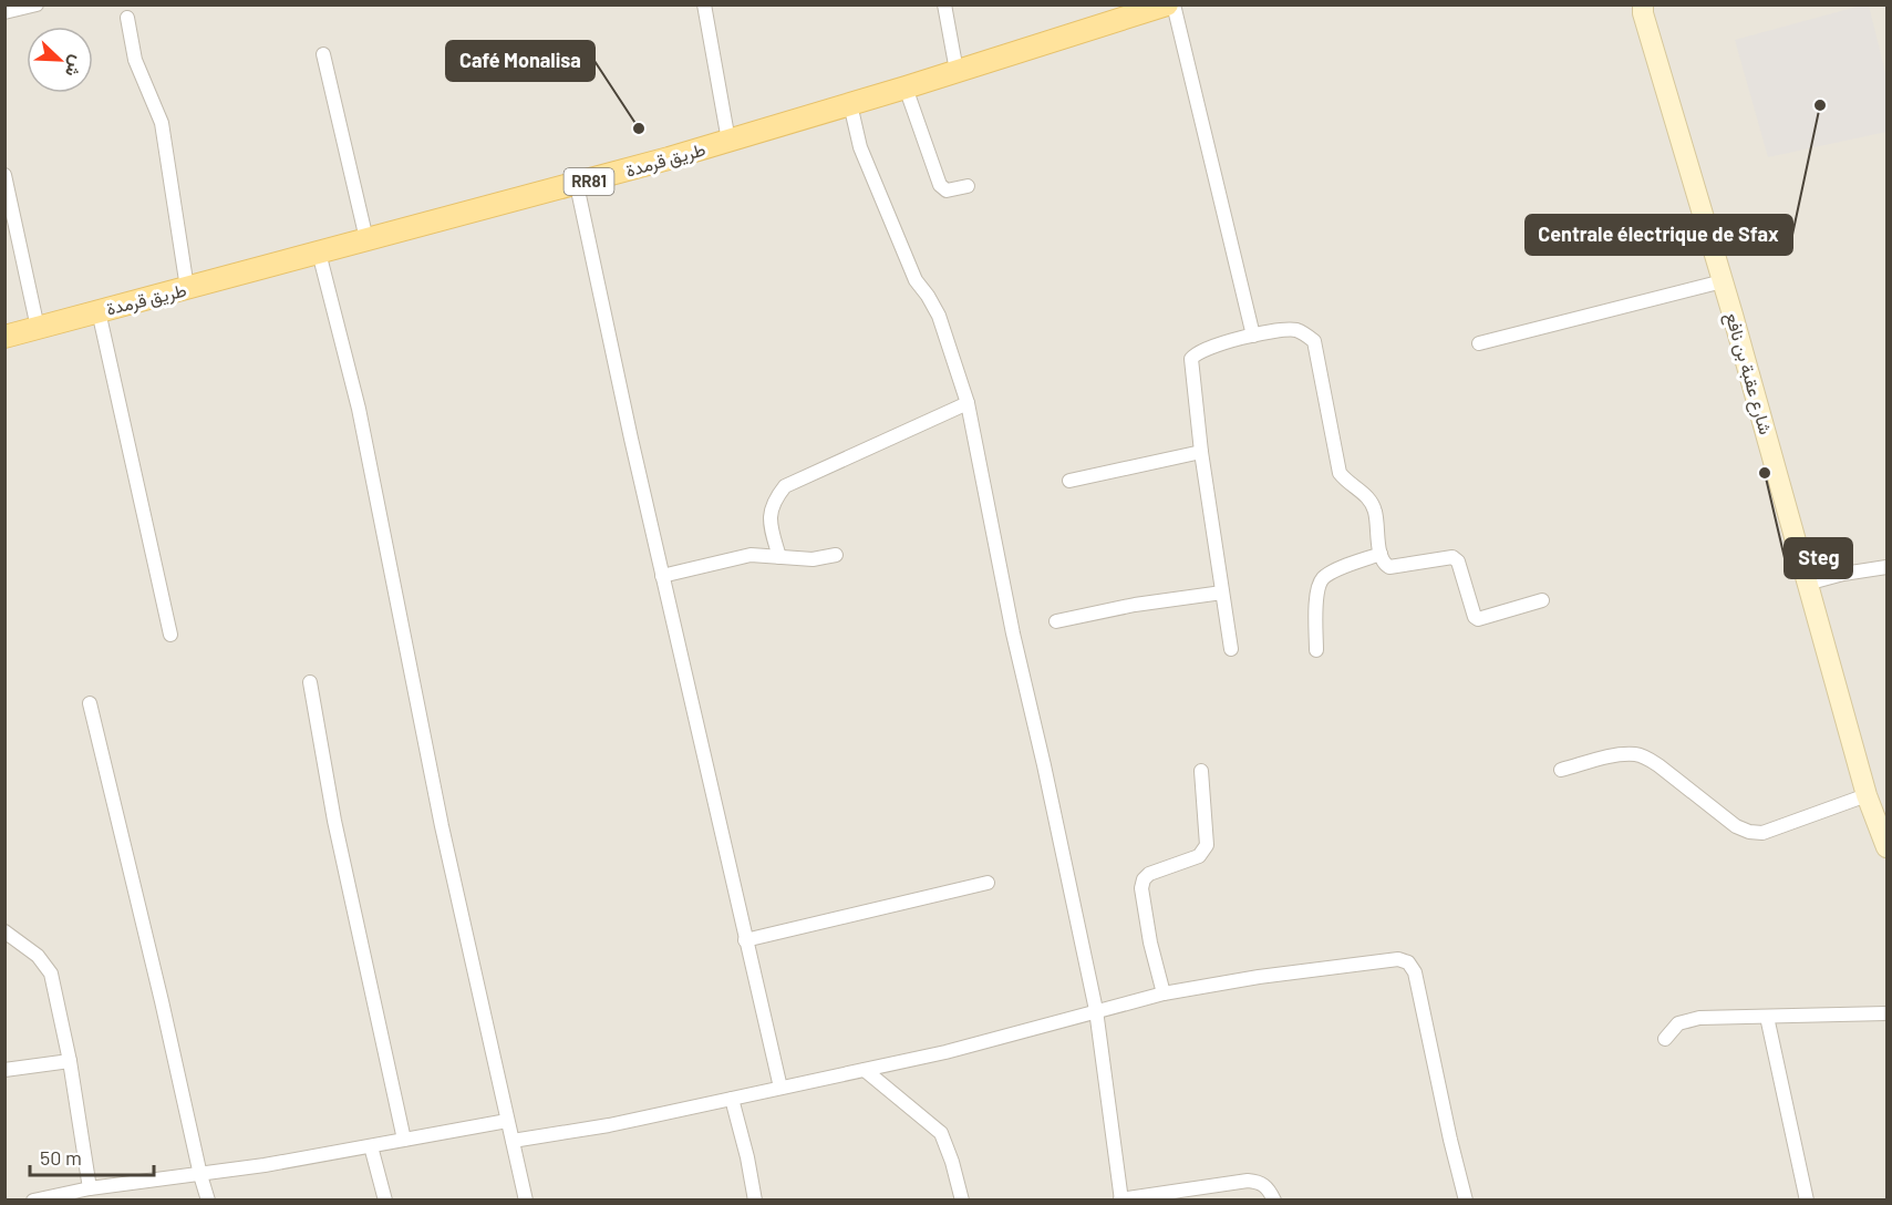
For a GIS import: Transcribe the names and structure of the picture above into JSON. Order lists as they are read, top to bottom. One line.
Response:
{"streets":{"main road":["طريق قرمدة","RR81","شارع عقبة بن نافع"]},"places":["Centrale électrique de Sfax","Café Monalisa","Steg"],"scale_bar":"50 m","north":"bottom right"}
